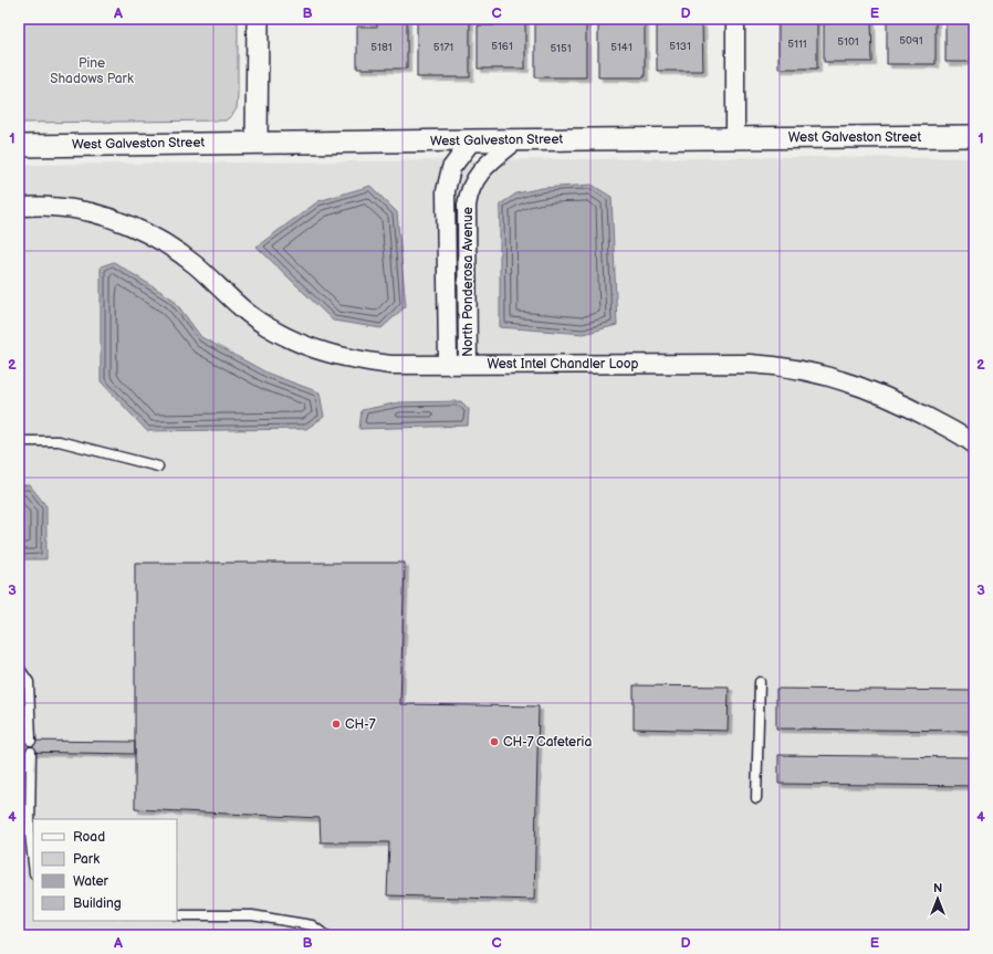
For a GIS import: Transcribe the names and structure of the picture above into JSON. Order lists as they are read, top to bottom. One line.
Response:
{"streets":{"street":["West Galveston Street","North Ponderosa Avenue","West Intel Chandler Loop"]},"crossings":[["West Galveston Street","North Ponderosa Avenue"],["North Ponderosa Avenue","West Intel Chandler Loop"]],"parks":["Pine Shadows Park"],"places":["CH-7","CH-7 Cafeteria"],"house_numbers":["5091","5101","5111","5161","5131","5181","5171","5141","5151"],"legend":["Road","Park","Water","Building"],"north":"top","grid":{"columns":["A","B","C","D","E"],"rows":["1","2","3","4"]}}
